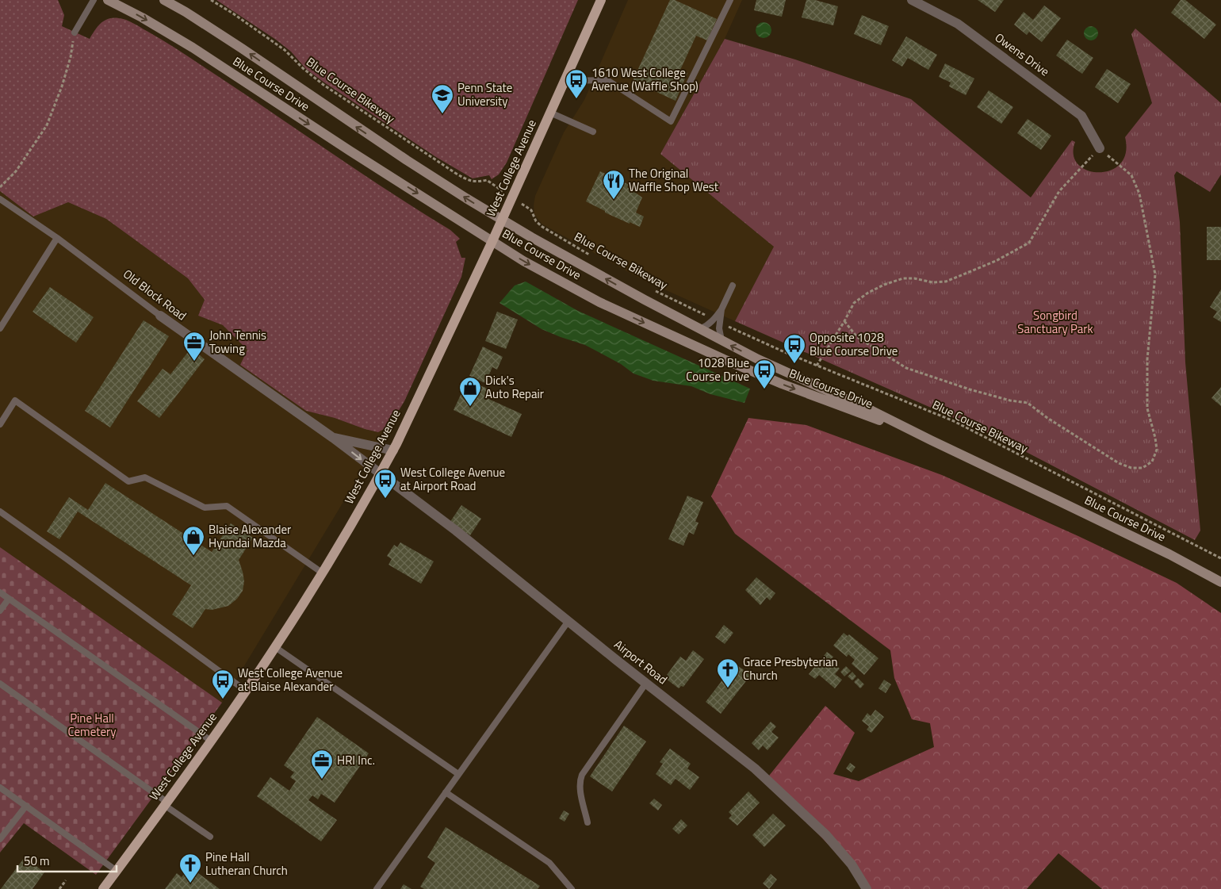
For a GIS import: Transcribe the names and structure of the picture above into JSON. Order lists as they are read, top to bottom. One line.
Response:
{"streets":{"main road":["Blue Course Drive","West College Avenue"],"street":["Owens Drive","Old Block Road","Airport Road"],"path":["Blue Course Bikeway"]},"crossings":[["Blue Course Drive","West College Avenue"],["West College Avenue","Old Block Road"],["West College Avenue","Airport Road"],["Old Block Road","Airport Road"]],"parks":["Songbird Sanctuary Park","Pine Hall Cemetery"],"places":{"bus stop":["1610 West College Avenue (Waffle Shop)","Opposite 1028 Blue Course Drive","1028 Blue Course Drive","West College Avenue at Airport Road","West College Avenue at Blaise Alexander"],"school or university":["Penn State University"],"restaurant":["The Original Waffle Shop West"],"office":["John Tennis Towing","HRI Inc."],"shop":["Dick's Auto Repair","Blaise Alexander Hyundai Mazda"],"church":["Grace Presbyterian Church","Pine Hall Lutheran Church"]},"scale_bar":"50 m"}
